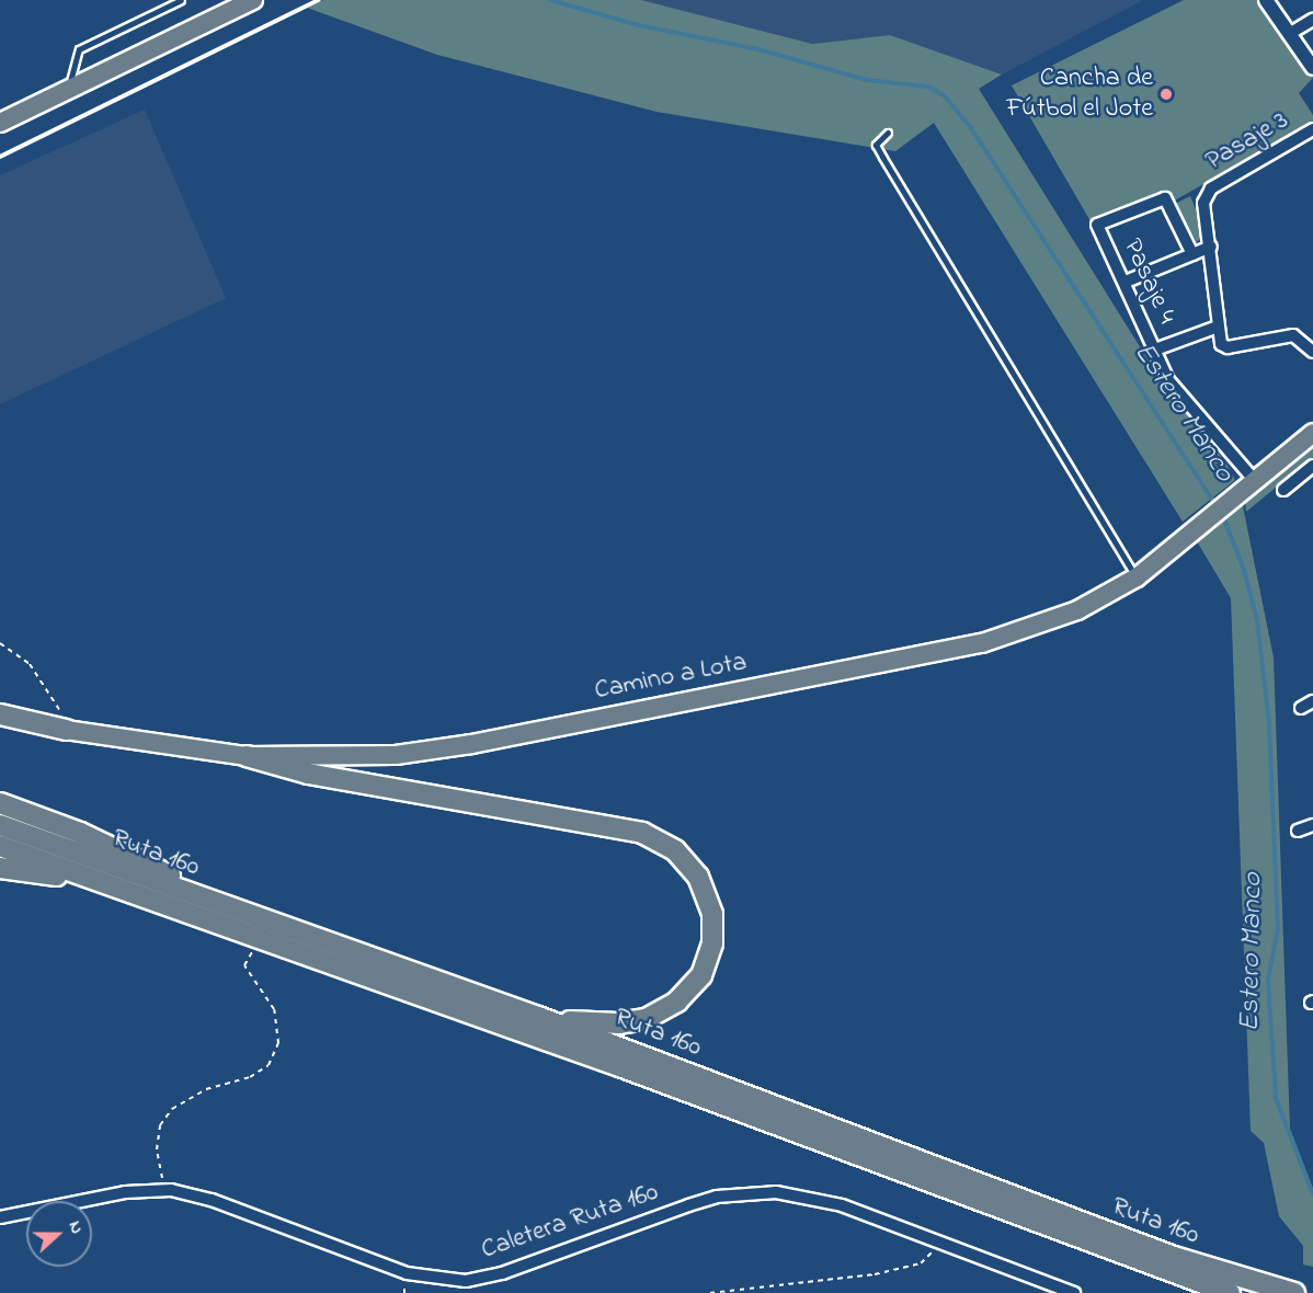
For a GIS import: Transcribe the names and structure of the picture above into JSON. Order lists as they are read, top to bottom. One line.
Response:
{"streets":{"highway":["Ruta 160"],"main road":["Camino a Lota"],"street":["Pasaje 3","Pasaje 4","Caletera Ruta 160"]},"crossings":[["Pasaje 4","Camino a Lota"]],"water":["Estero Manco"],"places":["Cancha de Fútbol el Jote"],"north":"right"}
